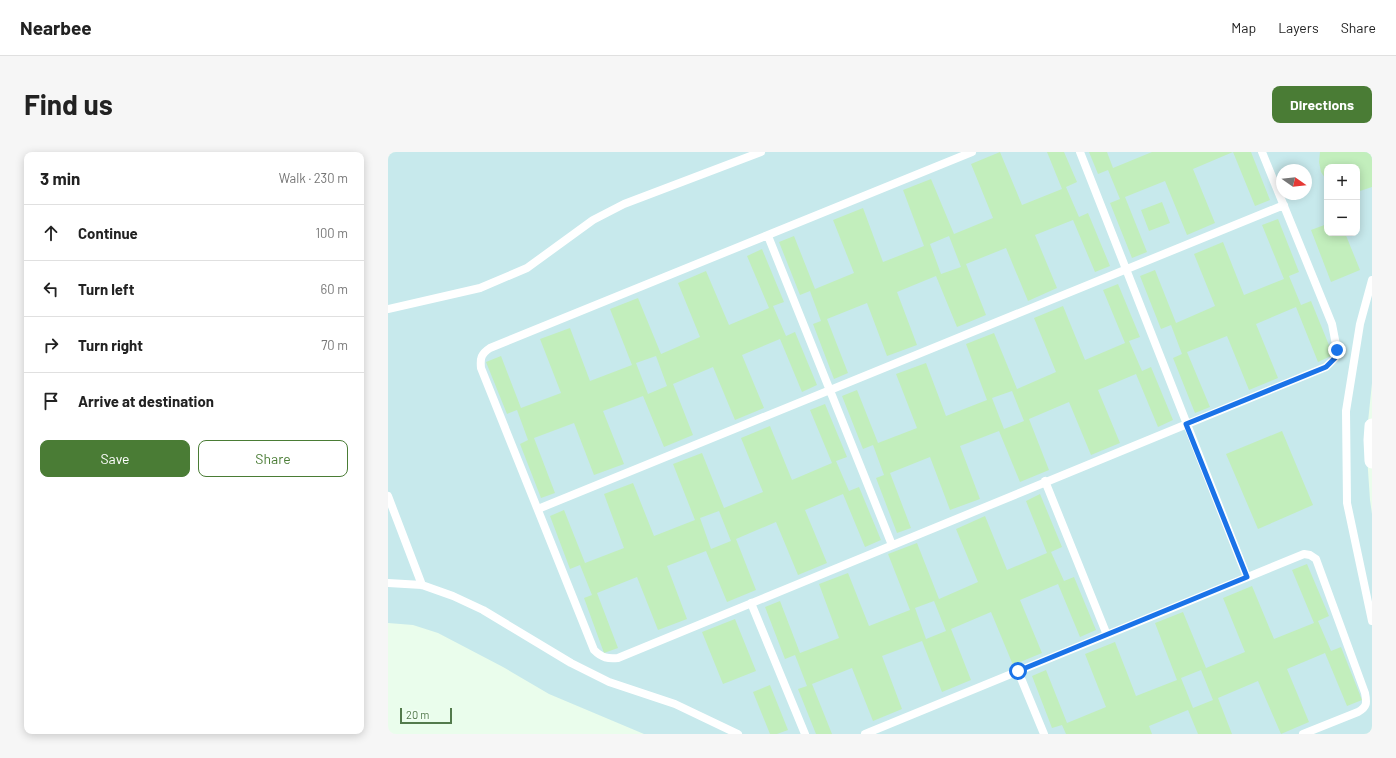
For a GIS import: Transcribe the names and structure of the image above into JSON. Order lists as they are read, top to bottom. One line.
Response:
{"scale_bar":"20 m","north":"right","page":{"header":"Nearbee","nav":["Map","Layers","Share"],"buttons":["Directions",["Save","Share"]],"title":"Find us","heading":["3 min","Walk · 230 m"],"map_buttons":["+","−"],"list":[["Continue","100 m"],["Turn left","60 m"],["Turn right","70 m"],"Arrive at destination"],"scale":"20 m"}}
